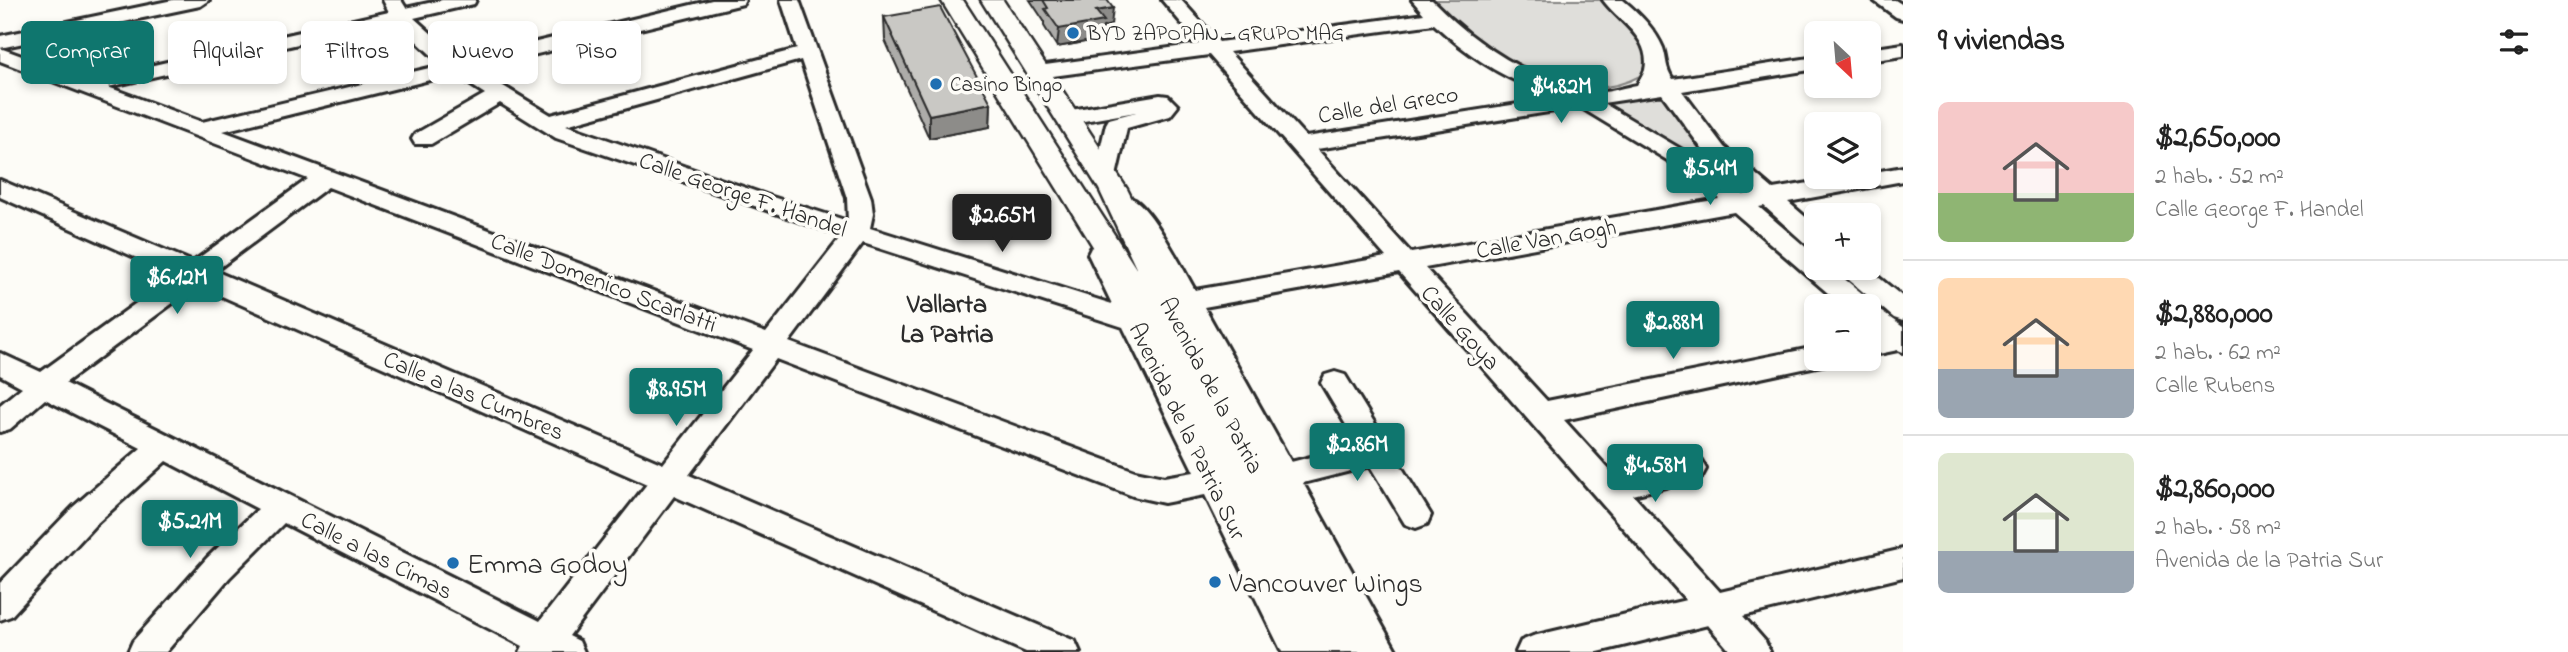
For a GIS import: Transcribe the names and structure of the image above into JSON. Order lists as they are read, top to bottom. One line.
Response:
{"streets":{"main road":["Avenida de la Patria"],"street":["Calle del Greco","Calle George F. Handel","Calle Van Gogh","Calle Domenico Scarlatti","Calle Goya","Calle a las Cumbres","Avenida de la Patria Sur","Calle a las Cimas"]},"crossings":[["Calle del Greco","Calle Goya"],["Calle George F. Handel","Avenida de la Patria Sur"],["Calle Van Gogh","Calle Goya"],["Calle Domenico Scarlatti","Avenida de la Patria Sur"],["Avenida de la Patria","Avenida de la Patria Sur"]],"districts":["Vallarta La Patria"],"places":["BYD ZAPOPAN - GRUPO MAG","Casino Bingo","Emma Godoy","Vancouver Wings"],"north":"bottom right","page":{"heading":"9 viviendas","map_buttons":["+","−"],"chip":["Comprar","Alquilar","Filtros","Nuevo","Piso"],"price":["$4.82M","$5.4M","$2.65M","$6.12M","$2.88M","$8.95M","$2.86M","$4.58M","$5.21M"],"list":[{"name":"$2,650,000","note":"2 hab. · 52 m² · Calle George F. Handel"},{"name":"$2,880,000","note":"2 hab. · 62 m² · Calle Rubens"},{"name":"$2,860,000","note":"2 hab. · 58 m² · Avenida de la Patria Sur"}]}}
